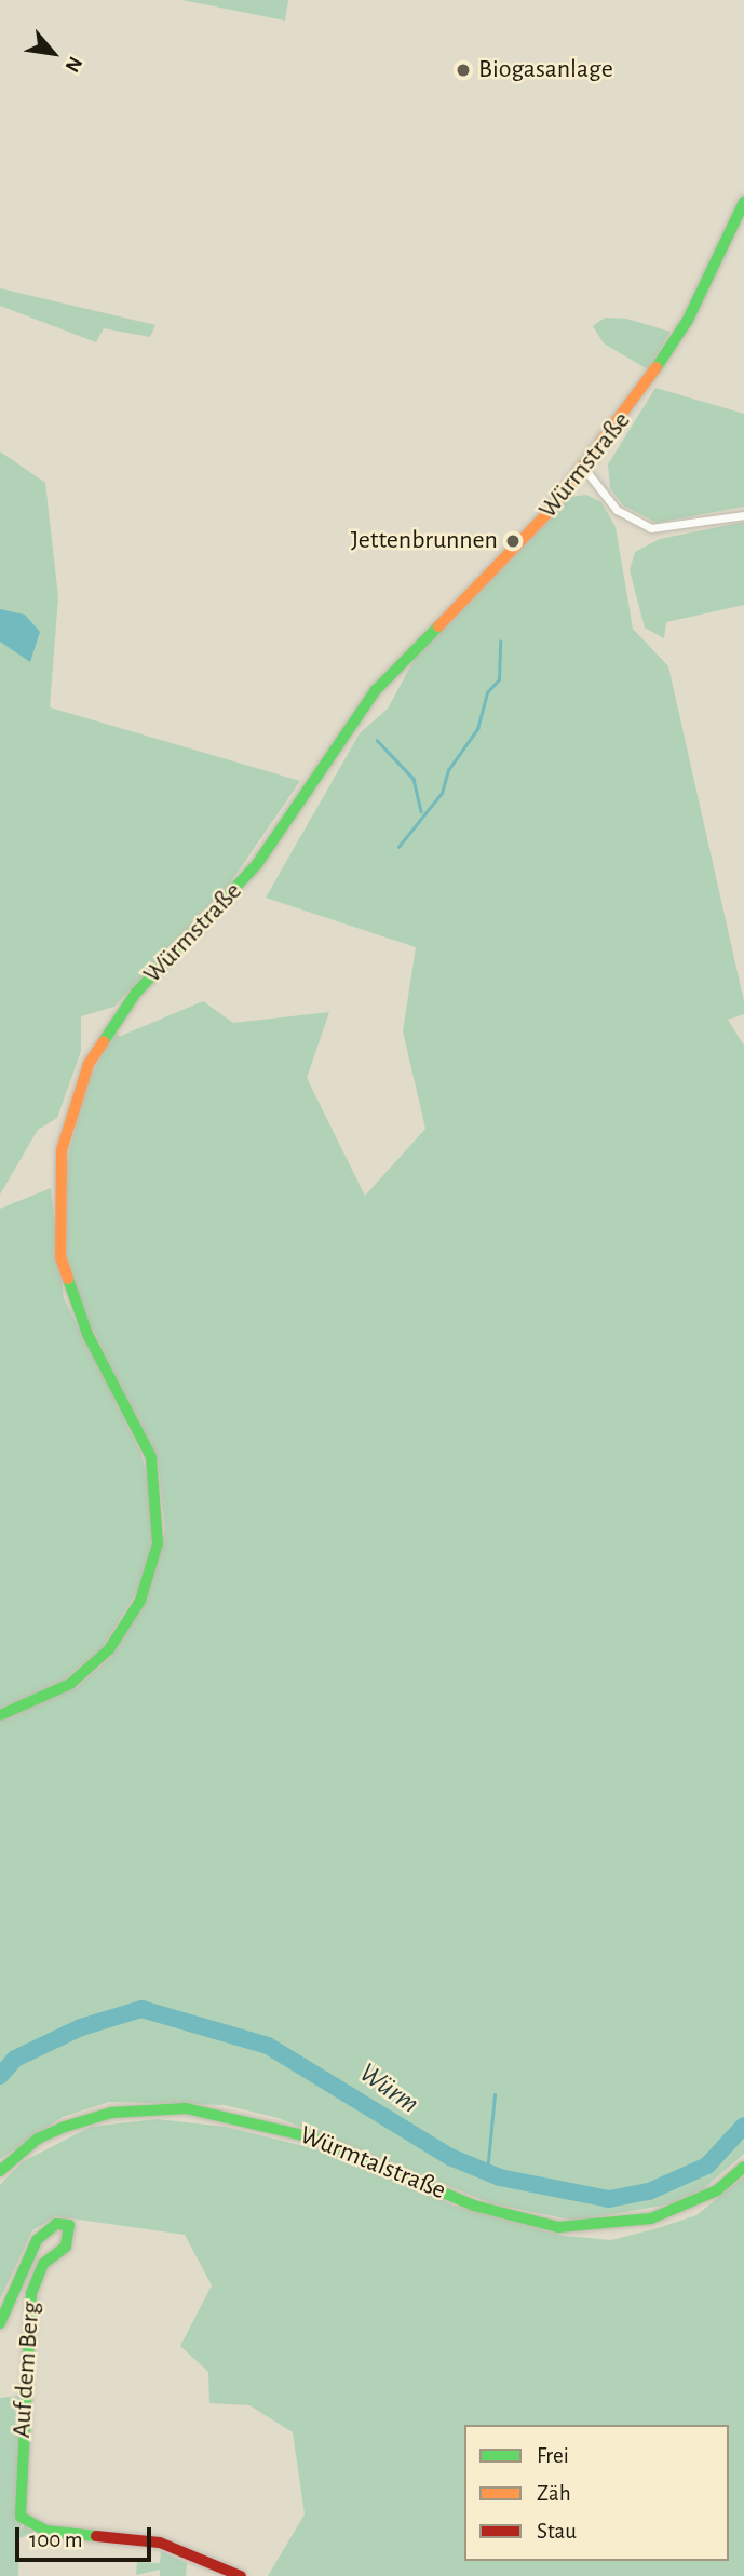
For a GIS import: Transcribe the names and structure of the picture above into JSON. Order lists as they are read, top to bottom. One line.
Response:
{"streets":{"street":["Würmstraße","Würmtalstraße","Auf dem Berg"]},"water":["Würm"],"places":["Biogasanlage","Jettenbrunnen"],"legend":["Frei","Zäh","Stau"],"scale_bar":"100 m","north":"bottom right"}
